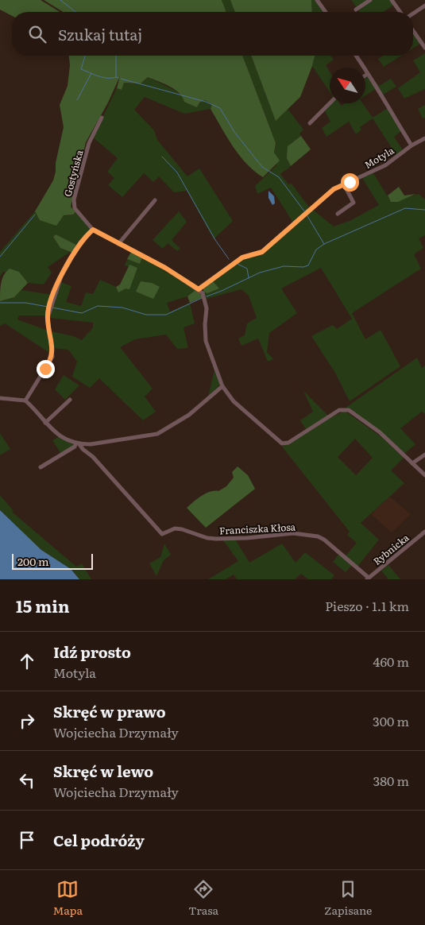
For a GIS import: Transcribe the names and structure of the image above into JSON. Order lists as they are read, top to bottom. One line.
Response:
{"streets":{"street":["Motyla","Gostyńska","Franciszka Kłosa","Rybnicka"]},"crossings":[["Franciszka Kłosa","Rybnicka"]],"scale_bar":"200 m","north":"top left","page":{"search":"Szukaj tutaj","scale":"200 m","heading":["15 min","Pieszo · 1.1 km"],"list":[["Idź prosto","Motyla","460 m"],["Skręć w prawo","Wojciecha Drzymały","300 m"],["Skręć w lewo","Wojciecha Drzymały","380 m"],"Cel podróży"],"nav":["Mapa","Trasa","Zapisane"]}}
